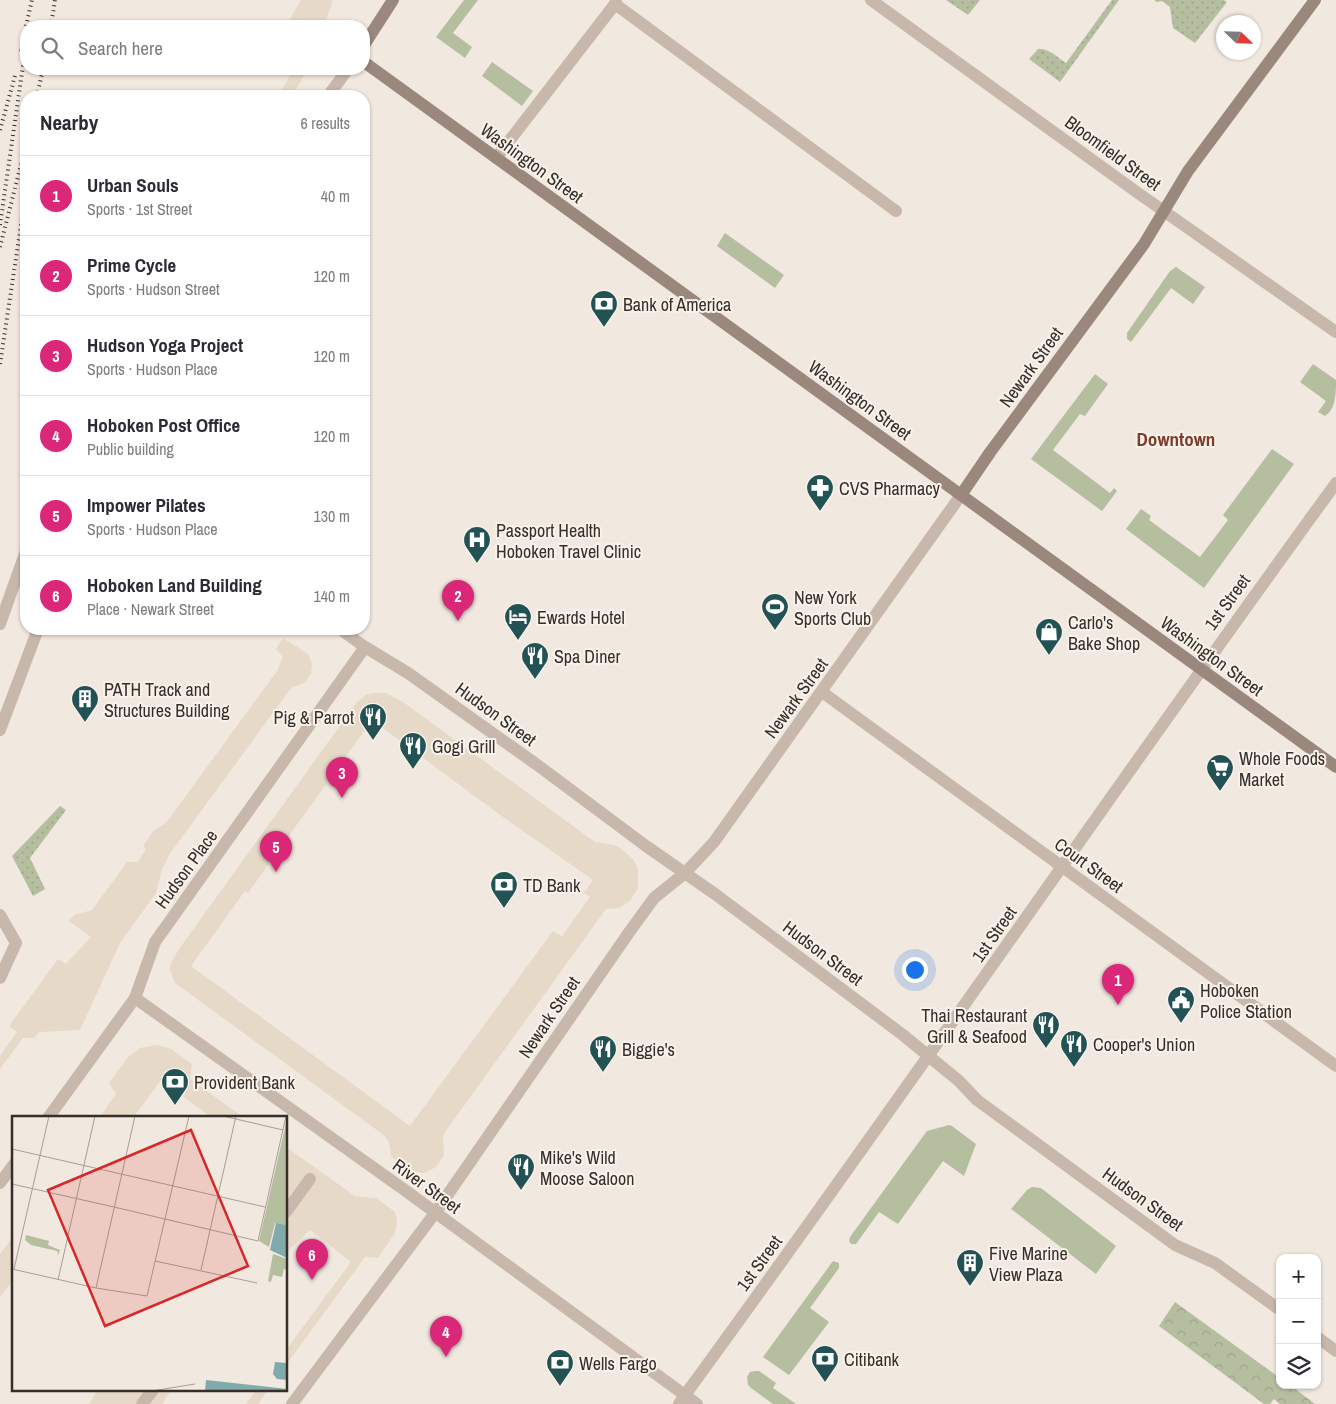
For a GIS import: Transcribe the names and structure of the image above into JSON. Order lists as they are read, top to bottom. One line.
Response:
{"streets":{"main road":["Washington Street","Newark Street"],"street":["Bloomfield Street","1st Street","Hudson Street","Court Street","Hudson Place","River Street"]},"crossings":[["Bloomfield Street","Newark Street"],["Washington Street","Newark Street"],["Washington Street","1st Street"],["Newark Street","Hudson Street"],["Newark Street","Court Street"],["Newark Street","River Street"],["1st Street","Hudson Street"],["1st Street","Court Street"],["1st Street","River Street"],["Hudson Street","Hudson Place"],["Hudson Place","River Street"]],"districts":["Downtown"],"places":{"bank":["Bank of America","TD Bank","Provident Bank","Citibank","Wells Fargo"],"pharmacy":["CVS Pharmacy"],"hospital":["Passport Health Hoboken Travel Clinic"],"sports":["New York Sports Club"],"hotel":["Ewards Hotel"],"shop":["Carlo's Bake Shop"],"restaurant":["Spa Diner","Pig & Parrot","Gogi Grill","Thai Restaurant Grill & Seafood","Cooper's Union","Biggie's","Mike's Wild Moose Saloon"],"building":["PATH Track and Structures Building","Five Marine View Plaza"],"supermarket":["Whole Foods Market"],"public building":["Hoboken Police Station"]},"north":"bottom right","page":{"search":"Search here","heading":["Nearby","6 results"],"list":[{"mark":"1","name":"Urban Souls","note":"Sports · 1st Street","value":"40 m"},{"mark":"2","name":"Prime Cycle","note":"Sports · Hudson Street","value":"120 m"},{"mark":"3","name":"Hudson Yoga Project","note":"Sports · Hudson Place","value":"120 m"},{"mark":"4","name":"Hoboken Post Office","note":"Public building","value":"120 m"},{"mark":"5","name":"Impower Pilates","note":"Sports · Hudson Place","value":"130 m"},{"mark":"6","name":"Hoboken Land Building","note":"Place · Newark Street","value":"140 m"}],"pins":["2","3","5","1","6","4"],"map_buttons":["+","−"]}}
